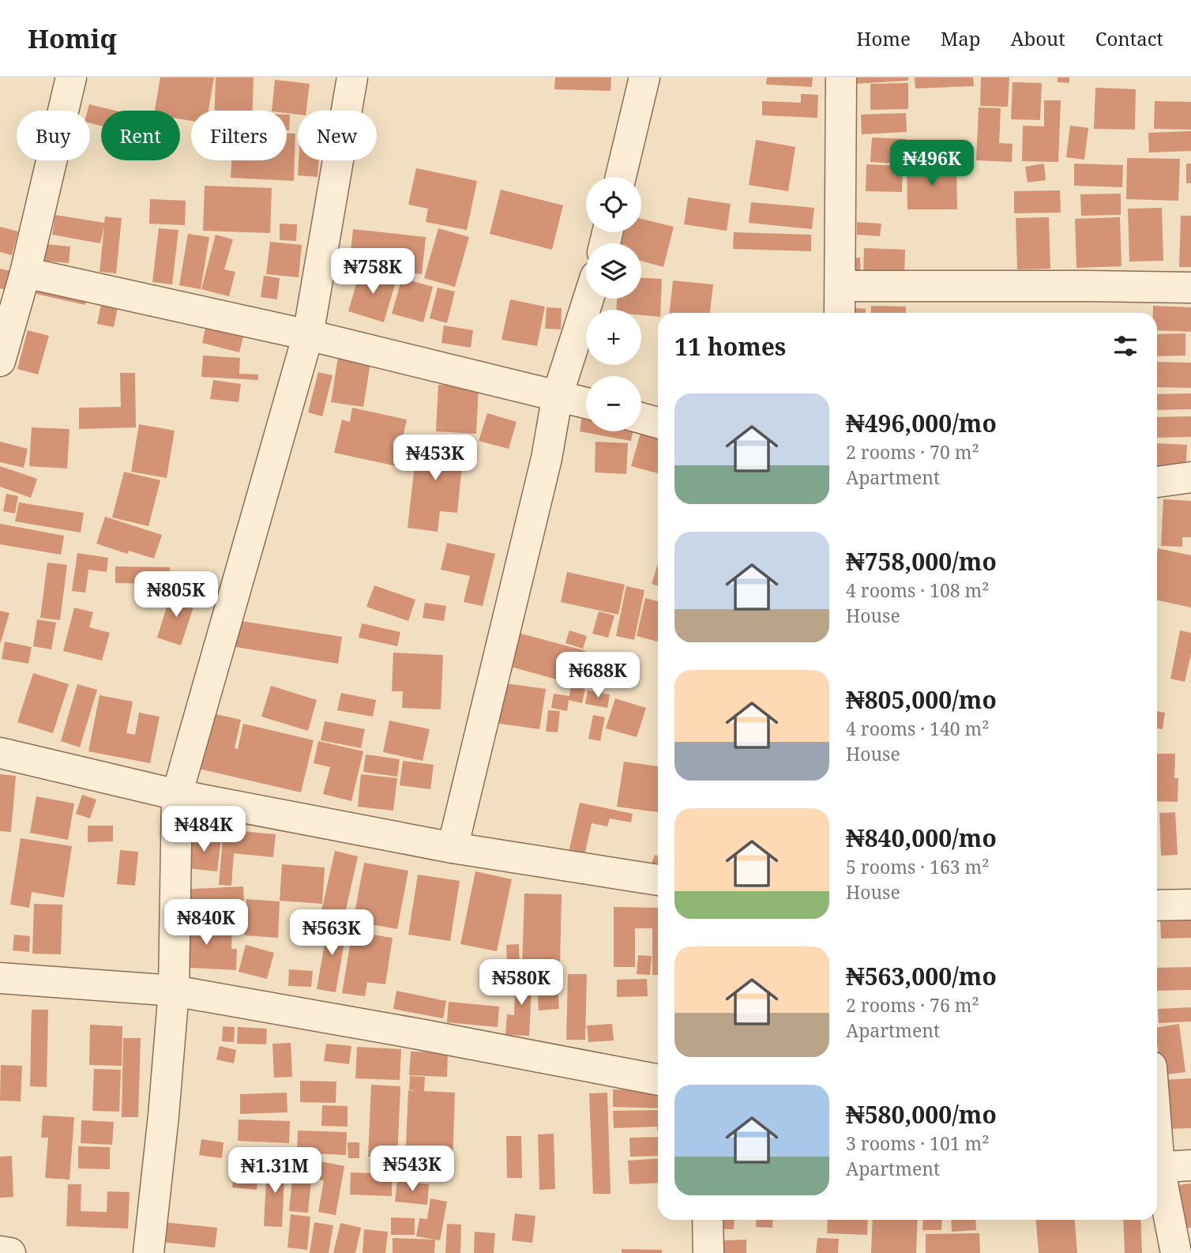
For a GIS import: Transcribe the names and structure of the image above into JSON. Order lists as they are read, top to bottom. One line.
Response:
{"page":{"header":"Homiq","nav":["Home","Map","About","Contact"],"chip":["Buy","Rent","Filters","New"],"price":["₦496K","₦758K","₦453K","₦805K","₦688K","₦484K","₦840K","₦563K","₦580K","₦543K","₦1.31M"],"map_buttons":["+","−"],"heading":"11 homes","list":[{"name":"₦496,000/mo","note":"2 rooms · 70 m² · Apartment"},{"name":"₦758,000/mo","note":"4 rooms · 108 m² · House"},{"name":"₦805,000/mo","note":"4 rooms · 140 m² · House"},{"name":"₦840,000/mo","note":"5 rooms · 163 m² · House"},{"name":"₦563,000/mo","note":"2 rooms · 76 m² · Apartment"},{"name":"₦580,000/mo","note":"3 rooms · 101 m² · Apartment"}]}}
